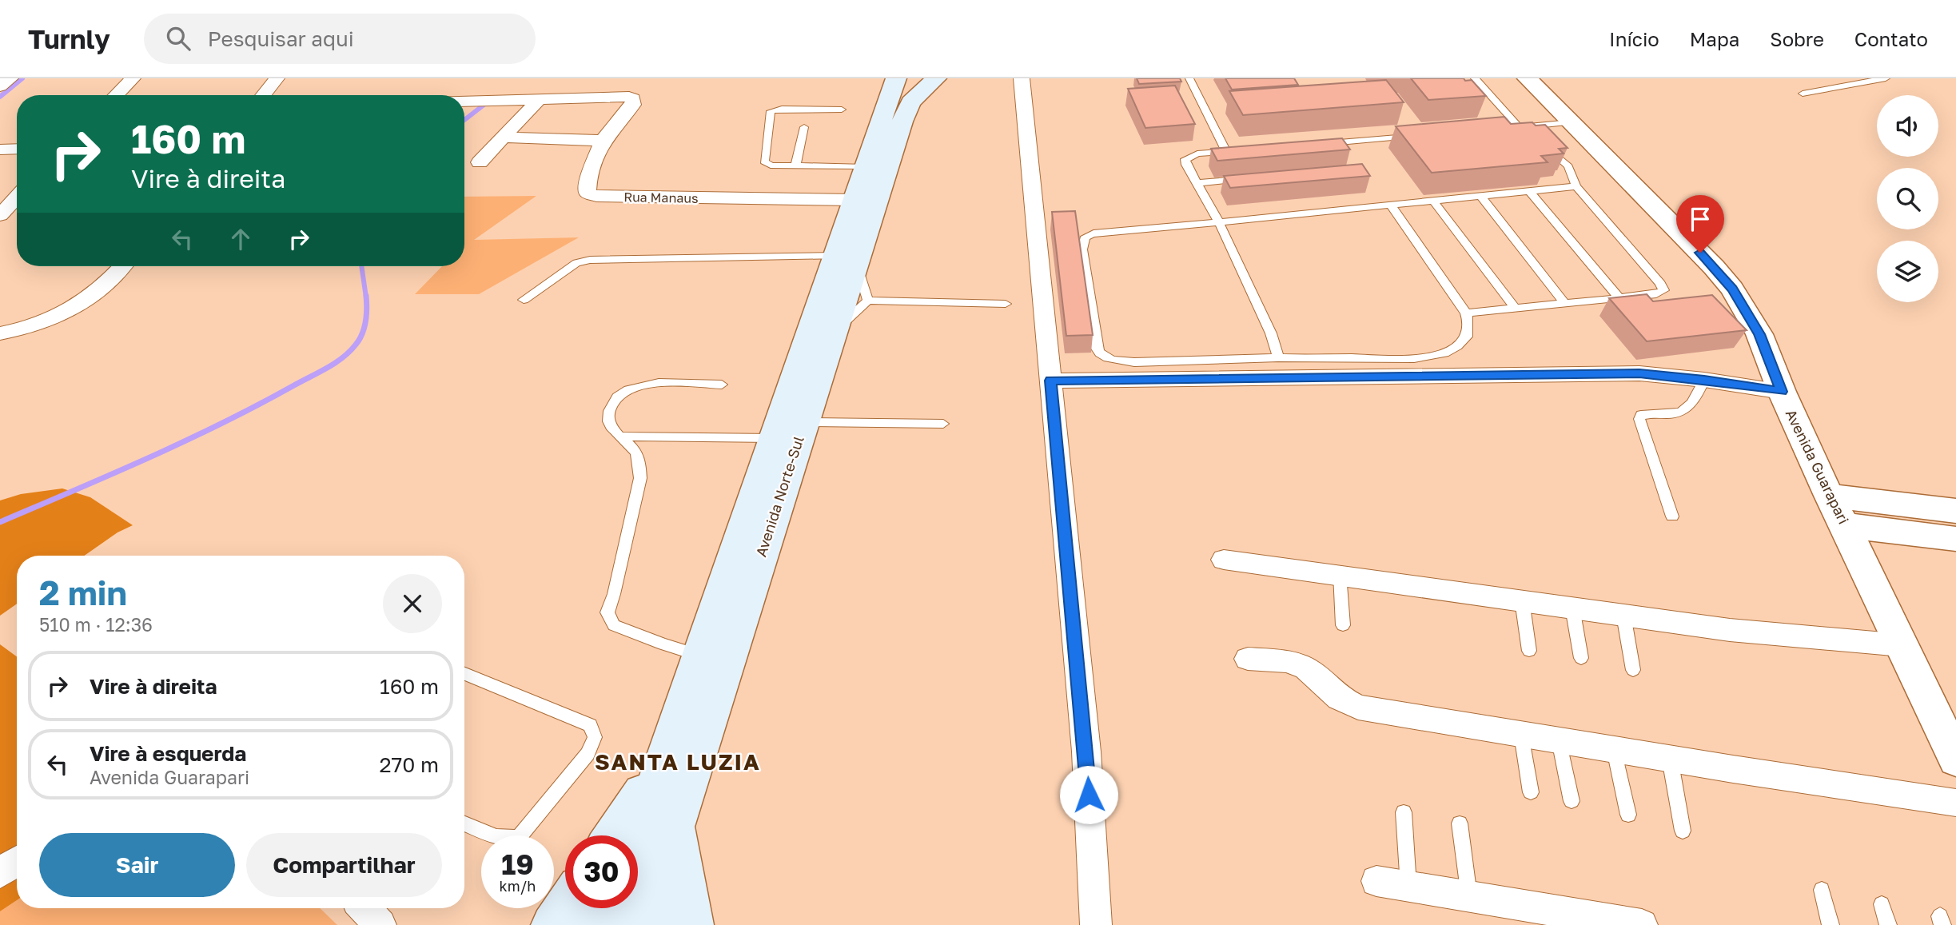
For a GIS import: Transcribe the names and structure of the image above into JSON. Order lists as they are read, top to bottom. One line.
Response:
{"streets":{"main road":["Avenida Norte-Sul"],"street":["Rua Manaus","Avenida Guarapari"]},"crossings":[["Rua Manaus","Avenida Norte-Sul"]],"districts":["SANTA LUZIA"],"page":{"header":"Turnly","search":"Pesquisar aqui","nav":["Início","Mapa","Sobre","Contato"],"turn":["160 m","Vire à direita"],"heading":["2 min","510 m · 12:36"],"list":[{"name":"Vire à direita","value":"160 m"},{"name":"Vire à esquerda","note":"Avenida Guarapari","value":"270 m"}],"buttons":["Sair","Compartilhar"],"speed":"19 km/h","limit":"30"}}
